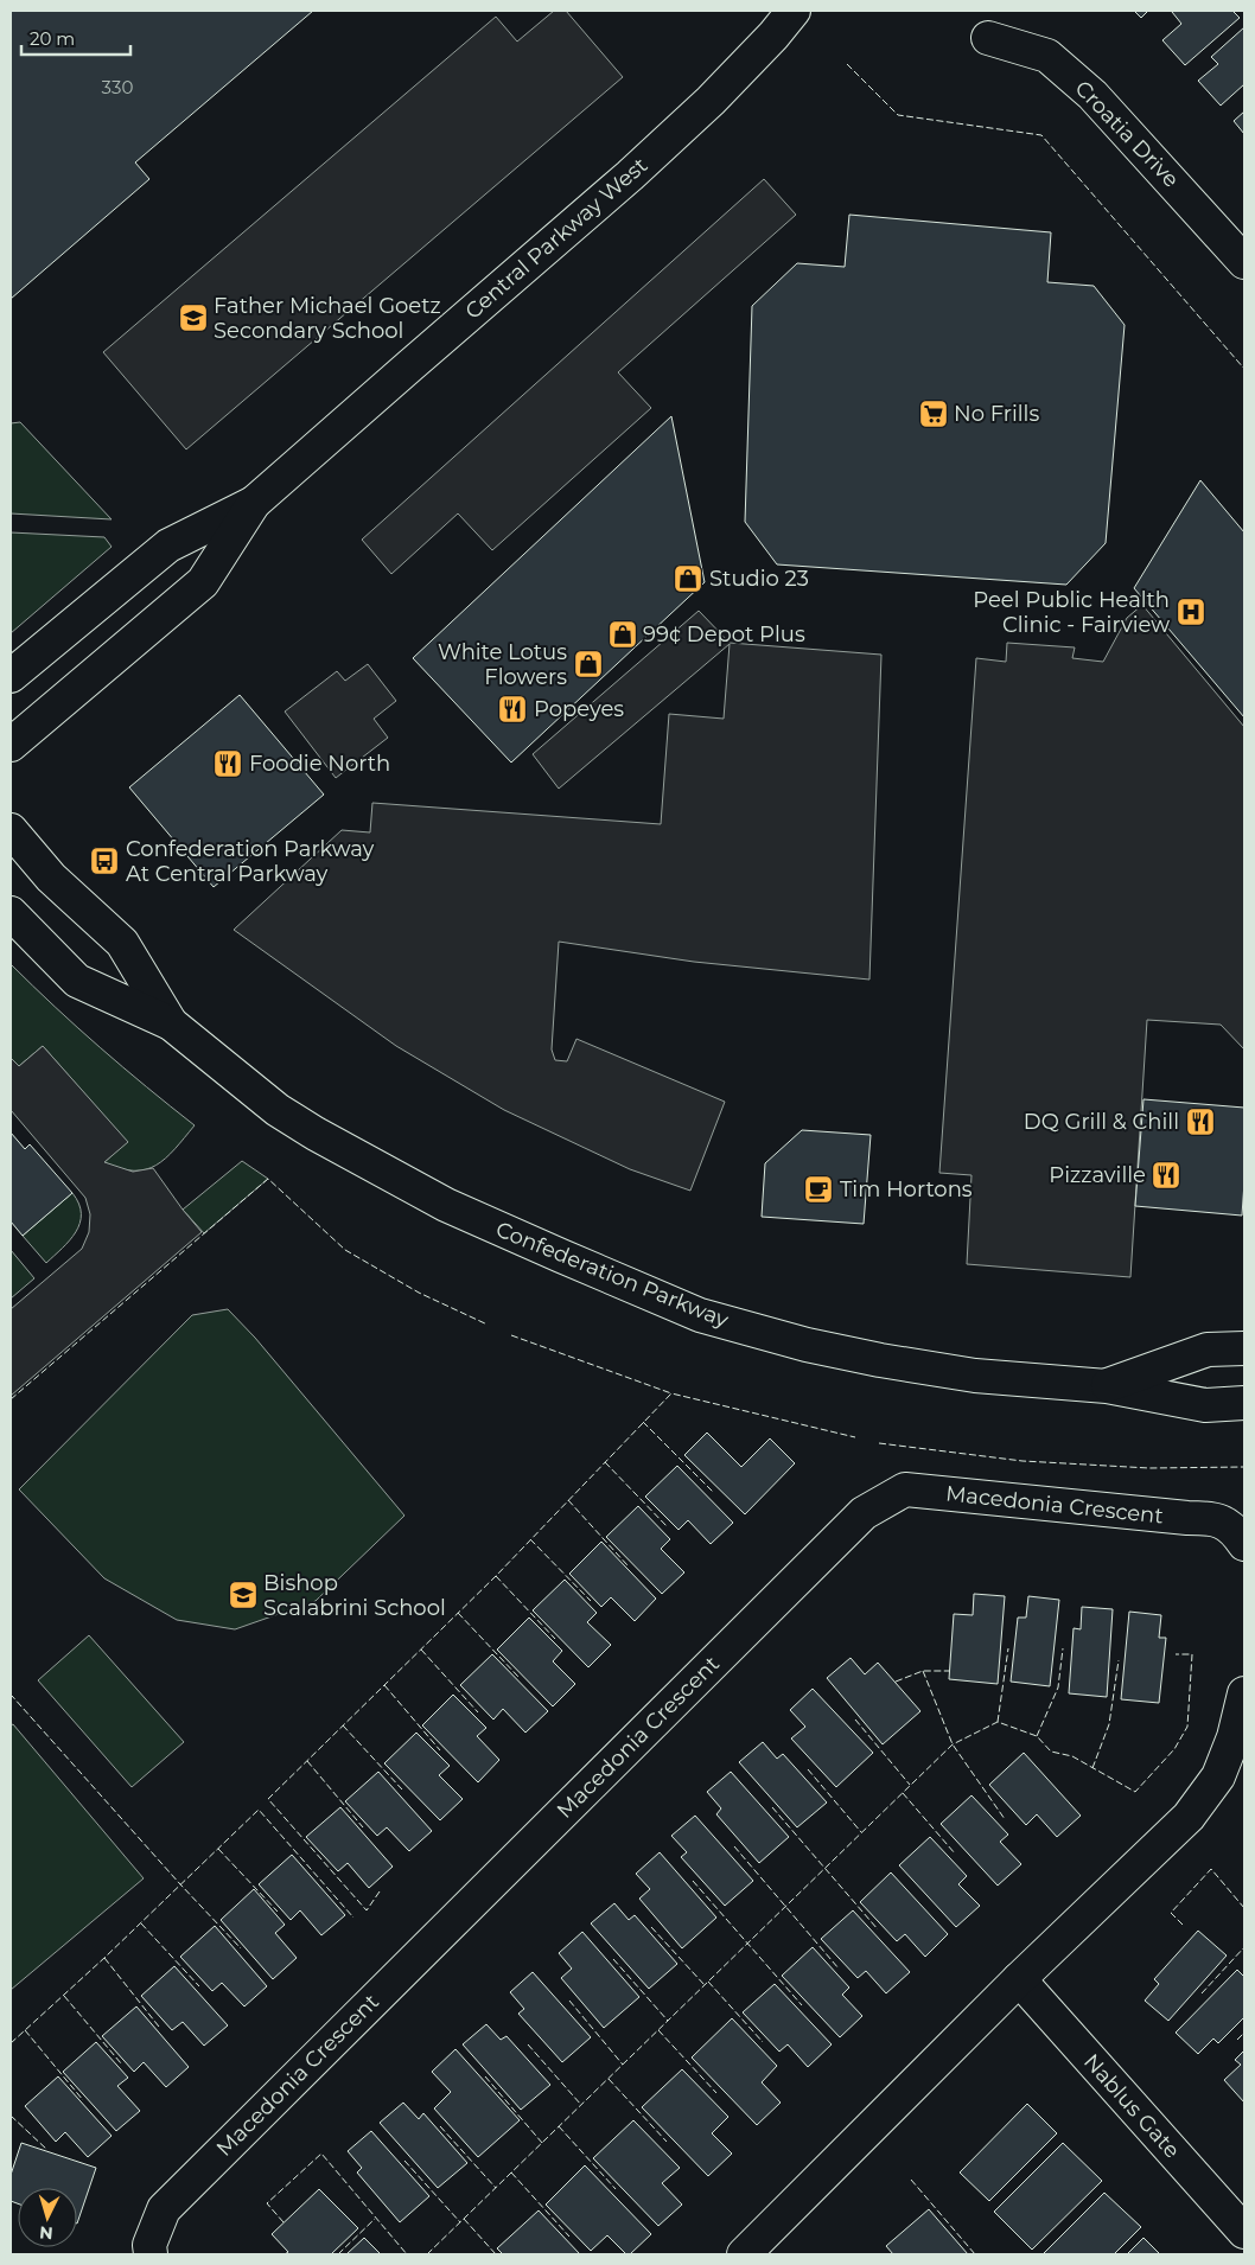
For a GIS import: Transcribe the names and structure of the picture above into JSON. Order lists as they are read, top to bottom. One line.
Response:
{"streets":{"street":["Croatia Drive","Central Parkway West","Confederation Parkway","Macedonia Crescent","Nablus Gate"]},"places":{"school or university":["Father Michael Goetz Secondary School","Bishop Scalabrini School"],"supermarket":["No Frills"],"shop":["Studio 23","99¢ Depot Plus","White Lotus Flowers"],"hospital":["Peel Public Health Clinic - Fairview"],"restaurant":["Popeyes","Foodie North","DQ Grill & Chill","Pizzaville"],"bus stop":["Confederation Parkway At Central Parkway"],"cafe":["Tim Hortons"]},"house_numbers":["330"],"scale_bar":"20 m","north":"bottom"}
